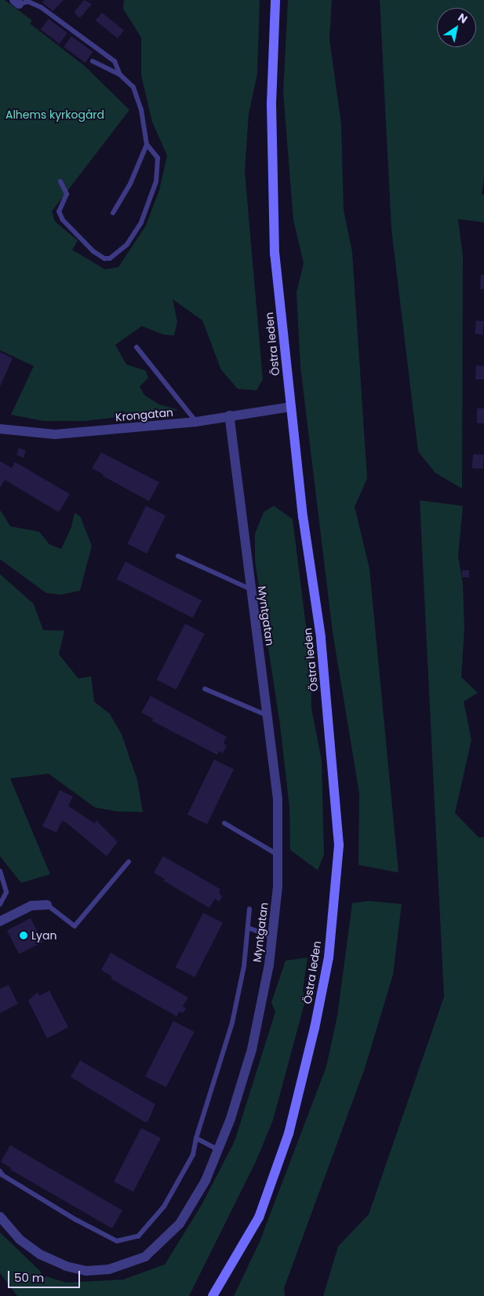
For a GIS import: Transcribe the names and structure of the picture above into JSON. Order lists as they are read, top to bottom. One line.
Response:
{"streets":{"street":["Östra leden","Krongatan","Myntgatan"]},"crossings":[["Östra leden","Krongatan"],["Krongatan","Myntgatan"]],"parks":["Alhems kyrkogård"],"places":["Lyan"],"scale_bar":"50 m","north":"top right"}
